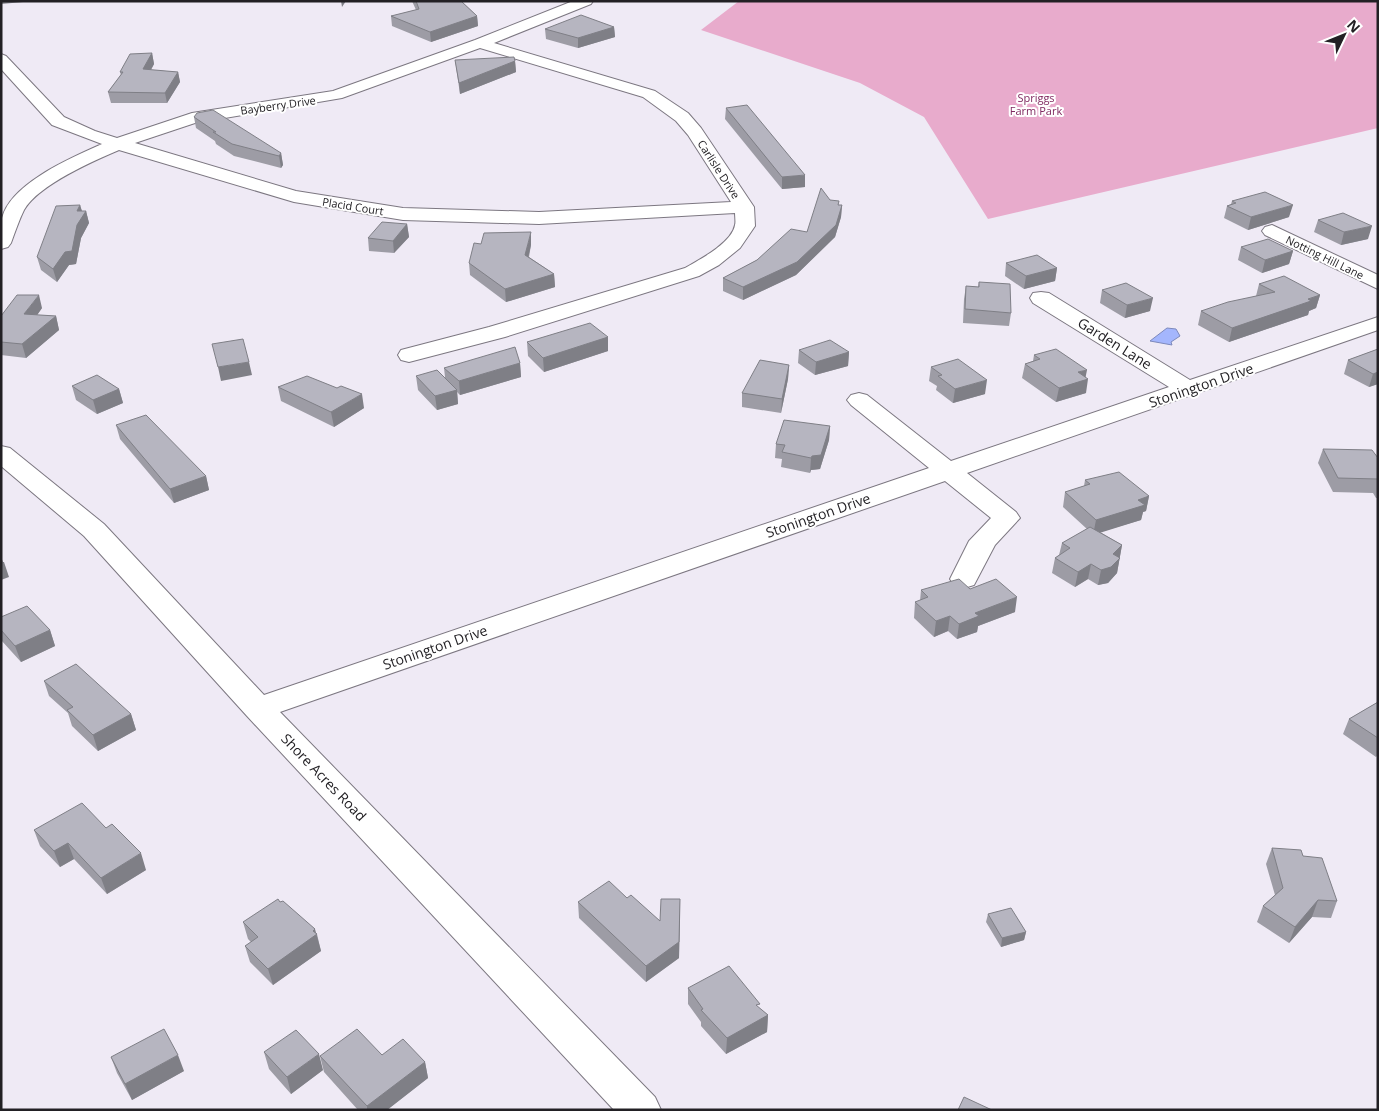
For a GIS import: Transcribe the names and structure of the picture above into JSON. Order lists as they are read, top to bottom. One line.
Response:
{"streets":{"street":["Bayberry Drive","Carlisle Drive","Placid Court","Notting Hill Lane","Garden Lane","Stonington Drive","Shore Acres Road"]},"crossings":[["Bayberry Drive","Carlisle Drive"],["Bayberry Drive","Placid Court"],["Carlisle Drive","Placid Court"],["Garden Lane","Stonington Drive"],["Stonington Drive","Shore Acres Road"]],"parks":["Spriggs Farm Park"],"north":"top right"}
